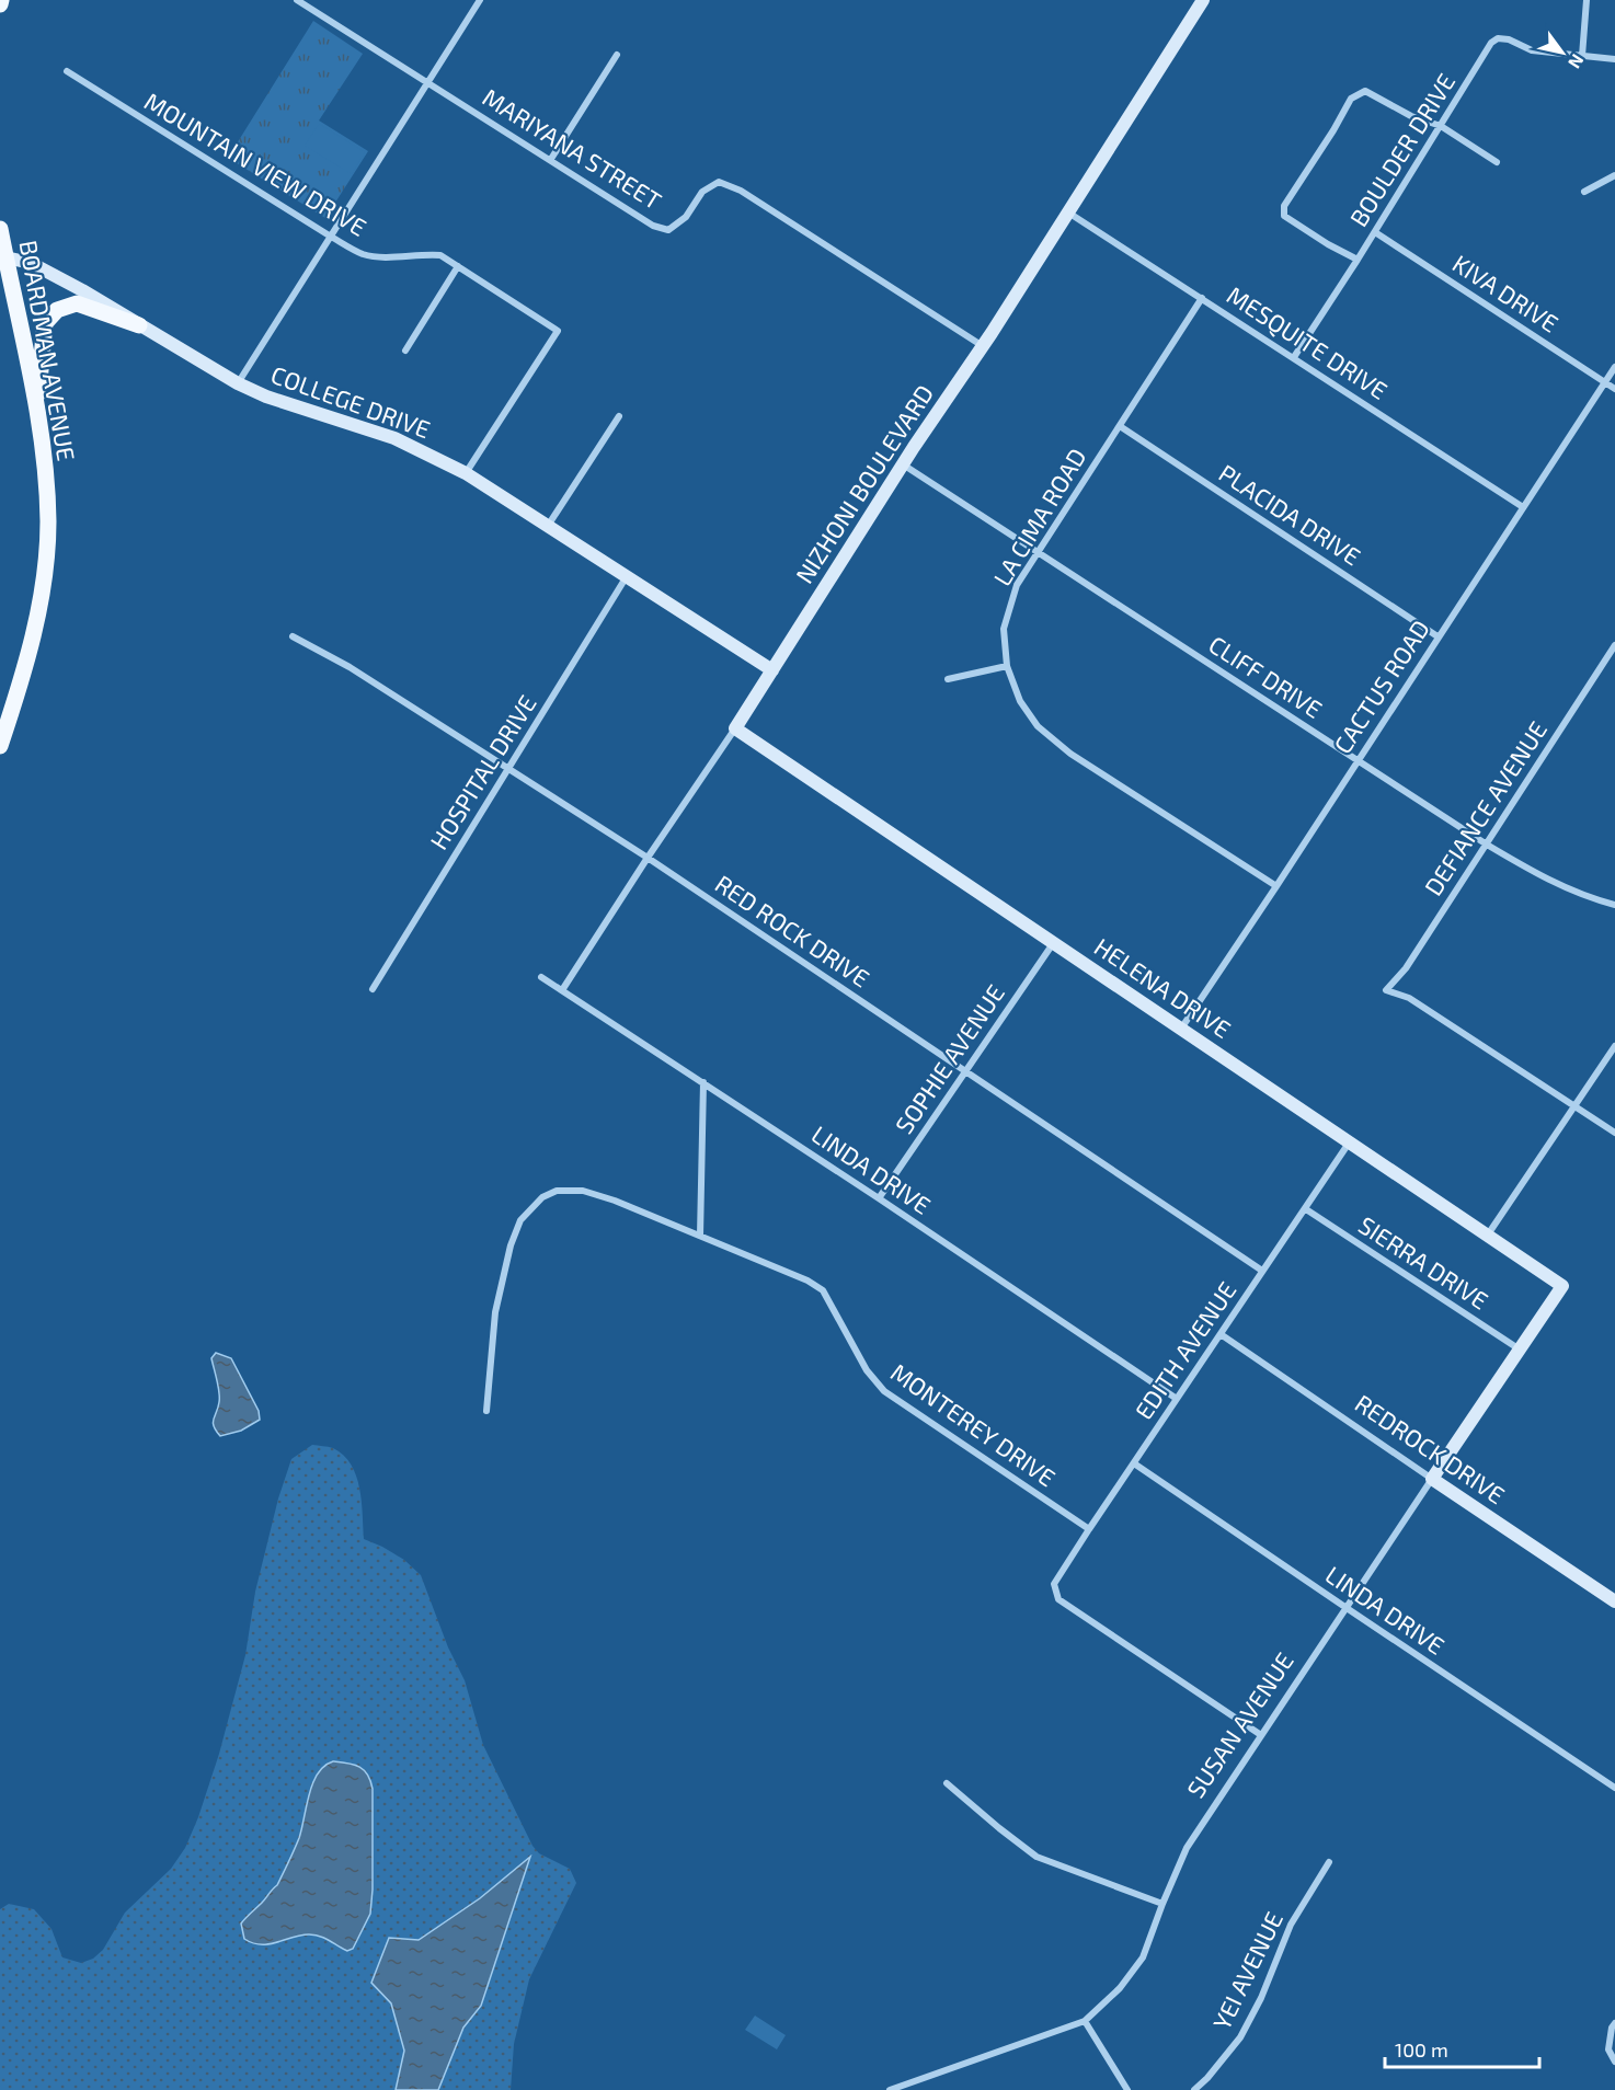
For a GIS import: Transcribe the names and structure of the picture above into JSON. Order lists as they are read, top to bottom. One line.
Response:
{"streets":{"main road":["BOARDMAN AVENUE","COLLEGE DRIVE","NIZHONI BOULEVARD","HELENA DRIVE","REDROCK DRIVE","SUSAN AVENUE"],"street":["MARIYANA STREET","BOULDER DRIVE","MOUNTAIN VIEW DRIVE","KIVA DRIVE","MESQUITE DRIVE","PLACIDA DRIVE","LA CIMA ROAD","CLIFF DRIVE","CACTUS ROAD","HOSPITAL DRIVE","DEFIANCE AVENUE","RED ROCK DRIVE","SOPHIE AVENUE","LINDA DRIVE","SIERRA DRIVE","EDITH AVENUE","MONTEREY DRIVE","YEI AVENUE"]},"crossings":[["MARIYANA STREET","NIZHONI BOULEVARD"],["BOULDER DRIVE","KIVA DRIVE"],["BOULDER DRIVE","MESQUITE DRIVE"],["MOUNTAIN VIEW DRIVE","COLLEGE DRIVE"],["KIVA DRIVE","CACTUS ROAD"],["MESQUITE DRIVE","NIZHONI BOULEVARD"],["MESQUITE DRIVE","LA CIMA ROAD"],["MESQUITE DRIVE","CACTUS ROAD"],["BOARDMAN AVENUE","COLLEGE DRIVE"],["COLLEGE DRIVE","NIZHONI BOULEVARD"],["COLLEGE DRIVE","HOSPITAL DRIVE"],["NIZHONI BOULEVARD","CLIFF DRIVE"],["NIZHONI BOULEVARD","RED ROCK DRIVE"],["NIZHONI BOULEVARD","HELENA DRIVE"],["NIZHONI BOULEVARD","LINDA DRIVE"],["PLACIDA DRIVE","LA CIMA ROAD"],["PLACIDA DRIVE","CACTUS ROAD"],["LA CIMA ROAD","CLIFF DRIVE"],["LA CIMA ROAD","CACTUS ROAD"],["CLIFF DRIVE","CACTUS ROAD"],["CLIFF DRIVE","DEFIANCE AVENUE"],["CACTUS ROAD","HELENA DRIVE"],["HOSPITAL DRIVE","RED ROCK DRIVE"],["RED ROCK DRIVE","SOPHIE AVENUE"],["RED ROCK DRIVE","EDITH AVENUE"],["HELENA DRIVE","SOPHIE AVENUE"],["HELENA DRIVE","EDITH AVENUE"],["HELENA DRIVE","SUSAN AVENUE"],["SOPHIE AVENUE","LINDA DRIVE"],["LINDA DRIVE","EDITH AVENUE"],["LINDA DRIVE","SUSAN AVENUE"],["SIERRA DRIVE","EDITH AVENUE"],["SIERRA DRIVE","SUSAN AVENUE"],["EDITH AVENUE","MONTEREY DRIVE"],["EDITH AVENUE","REDROCK DRIVE"],["EDITH AVENUE","SUSAN AVENUE"],["REDROCK DRIVE","SUSAN AVENUE"]],"scale_bar":"100 m","north":"bottom right"}
